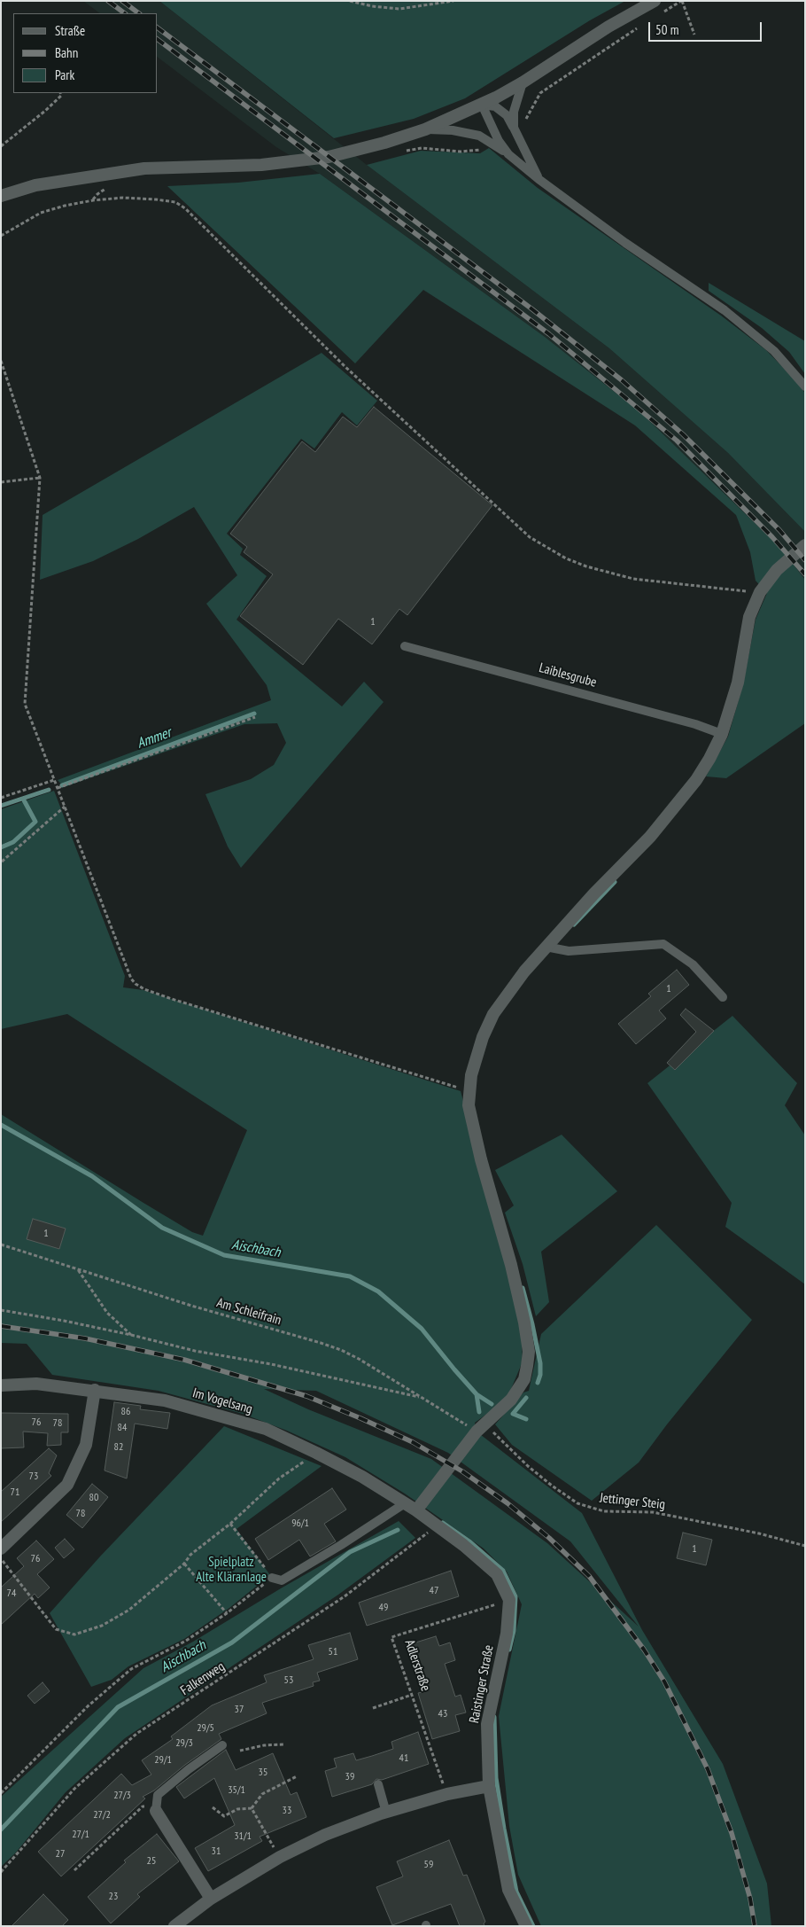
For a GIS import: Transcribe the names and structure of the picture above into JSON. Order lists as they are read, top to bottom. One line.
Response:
{"streets":{"street":["Im Vogelsang","Raistinger Straße"],"lane":["Laiblesgrube"],"path":["Am Schleifrain","Jettinger Steig","Adlerstraße","Falkenweg"]},"crossings":[["Am Schleifrain","Jettinger Steig"],["Adlerstraße","Raistinger Straße"]],"water":["Ammer","Aischbach"],"parks":["Spielplatz Alte Kläranlage"],"house_numbers":["1","1","1","86","76","78","84","82","73","71","80","78","96/1","1","76","47","74","49","51","53","37","43","29/5","29/3","41","29/1","35","39","35/1","27/3","33","27/2","27/1","31/1","31","27","25","59","23"],"legend":["Straße","Bahn","Park"],"scale_bar":"50 m"}
